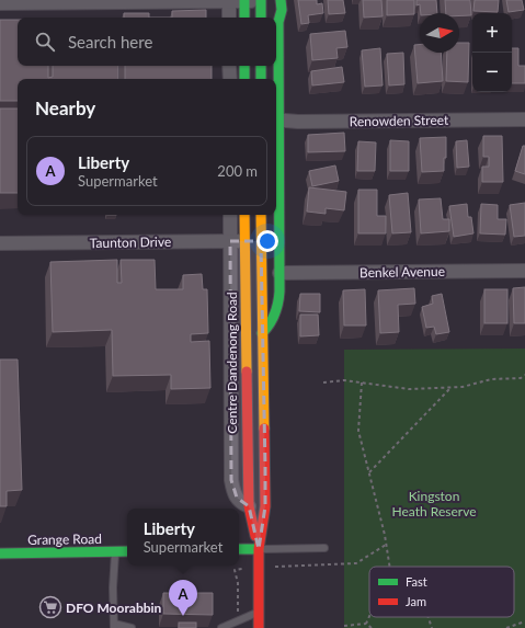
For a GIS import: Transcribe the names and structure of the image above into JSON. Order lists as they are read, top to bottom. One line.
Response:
{"streets":{"main road":["Centre Dandenong Road","Grange Road"],"street":["Renowden Street","Taunton Drive","Benkel Avenue"]},"crossings":[["Taunton Drive","Centre Dandenong Road"]],"parks":["Kingston Heath Reserve"],"places":{"supermarket":["DFO Moorabbin"]},"legend":["Fast","Jam"],"north":"right","page":{"map_buttons":["+","−"],"search":"Search here","heading":"Nearby","list":[{"mark":"A","name":"Liberty","note":"Supermarket","value":"200 m"}],"popup":["Liberty","Supermarket"],"pins":"A"}}
